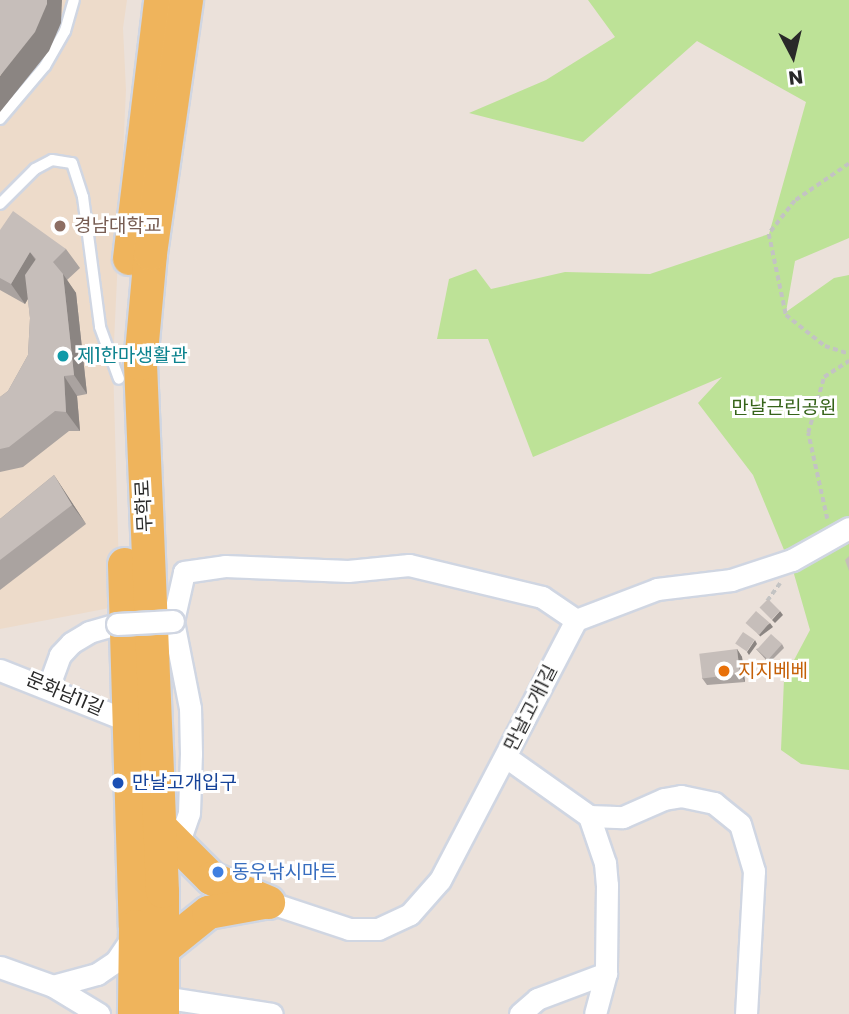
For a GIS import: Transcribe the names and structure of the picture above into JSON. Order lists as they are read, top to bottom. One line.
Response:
{"streets":{"main road":["무학로"],"street":["문화남11길","만날고개1길"]},"crossings":[["무학로","문화남11길"]],"parks":["만날근린공원"],"places":["경남대학교","제1한마생활관","지지베베","만날고개입구","동우낚시마트"],"north":"bottom"}
